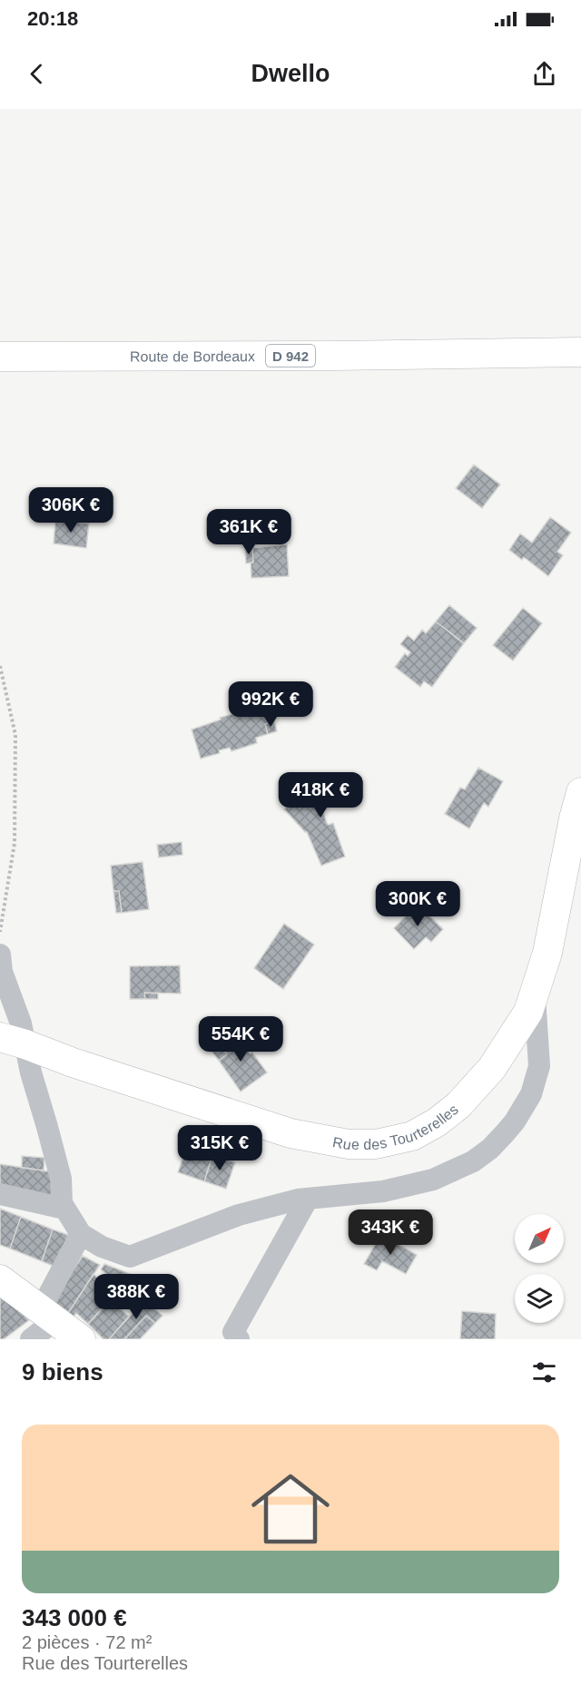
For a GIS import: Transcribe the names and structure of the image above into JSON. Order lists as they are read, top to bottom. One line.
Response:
{"streets":{"main road":["Route de Bordeaux","D 942","Rue des Tourterelles"]},"north":"top right","page":{"status":"20:18","header":"Dwello","price":["306K €","361K €","992K €","418K €","300K €","554K €","315K €","343K €","388K €"],"heading":"9 biens","list":[{"name":"343 000 €","note":"2 pièces · 72 m² · Rue des Tourterelles"}]}}
